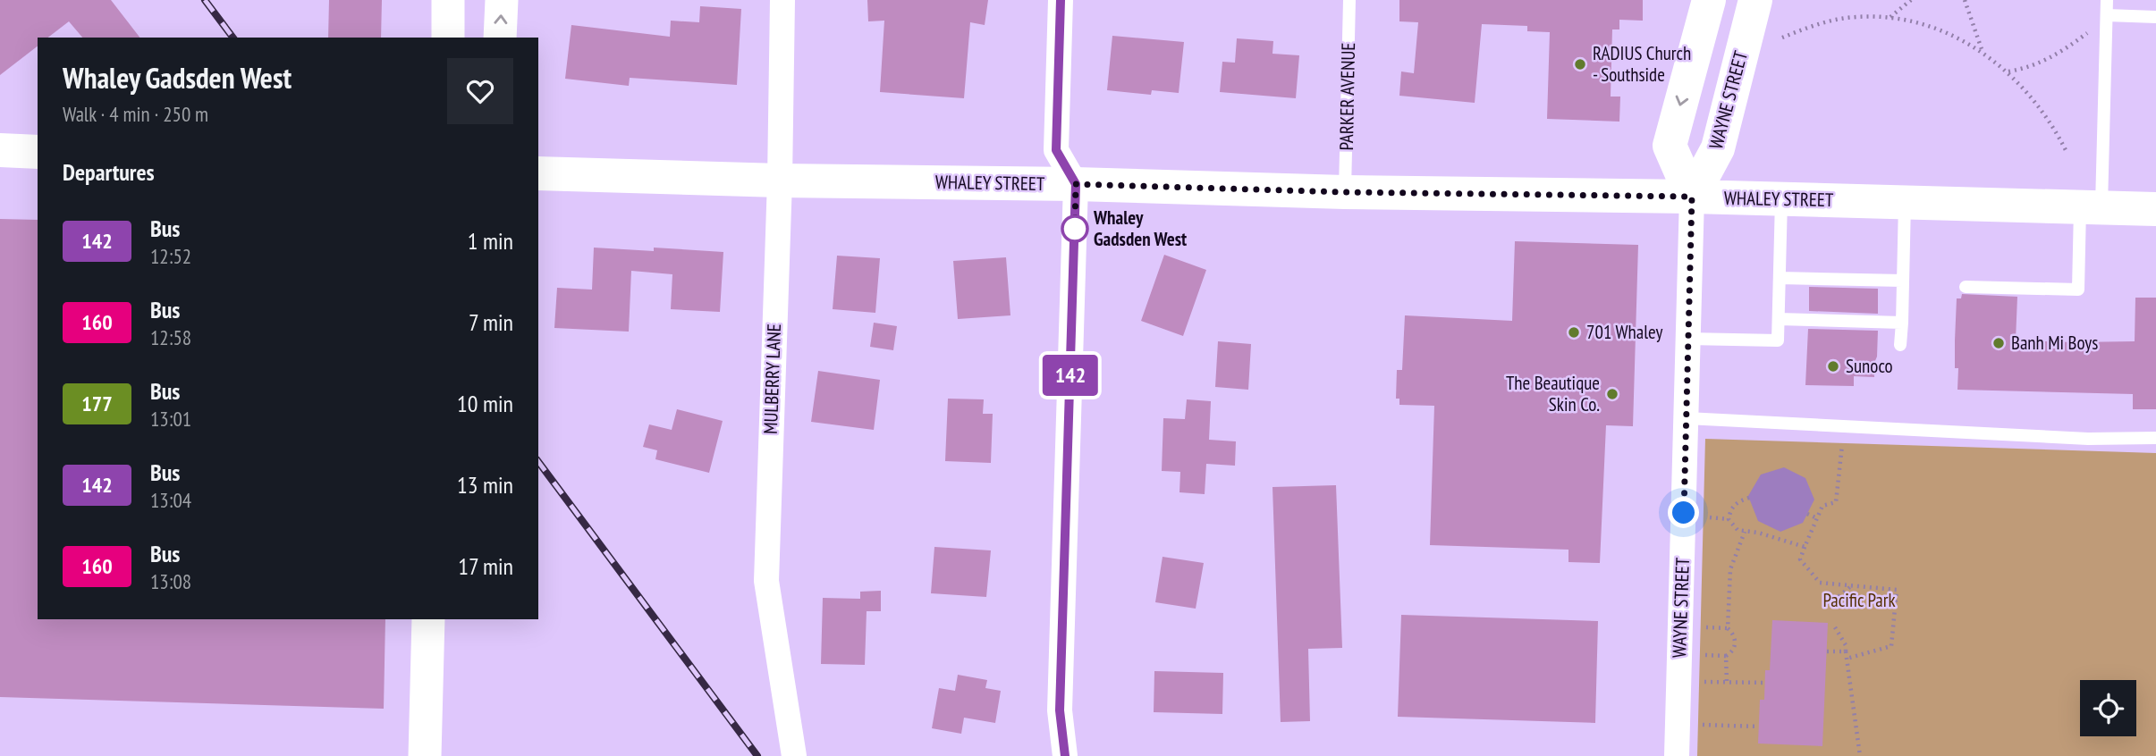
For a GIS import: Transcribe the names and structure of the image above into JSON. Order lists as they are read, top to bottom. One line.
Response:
{"streets":{"main road":["WAYNE STREET","WHALEY STREET"],"street":["MULBERRY LANE"],"lane":["PARKER AVENUE"]},"crossings":[["PARKER AVENUE","WHALEY STREET"],["WAYNE STREET","WHALEY STREET"],["WHALEY STREET","MULBERRY LANE"]],"parks":["Pacific Park"],"places":["RADIUS Church - Southside","Whaley Gadsden West","701 Whaley","Banh Mi Boys","Sunoco","The Beautique Skin Co."],"lines":["bus line 142"],"page":{"on_map":"142","heading":[["Whaley Gadsden West","Walk · 4 min · 250 m"],"Departures"],"list":[{"mark":"142","name":"Bus","note":"12:52","value":"1 min"},{"mark":"160","name":"Bus","note":"12:58","value":"7 min"},{"mark":"177","name":"Bus","note":"13:01","value":"10 min"},{"mark":"142","name":"Bus","note":"13:04","value":"13 min"},{"mark":"160","name":"Bus","note":"13:08","value":"17 min"}]}}
